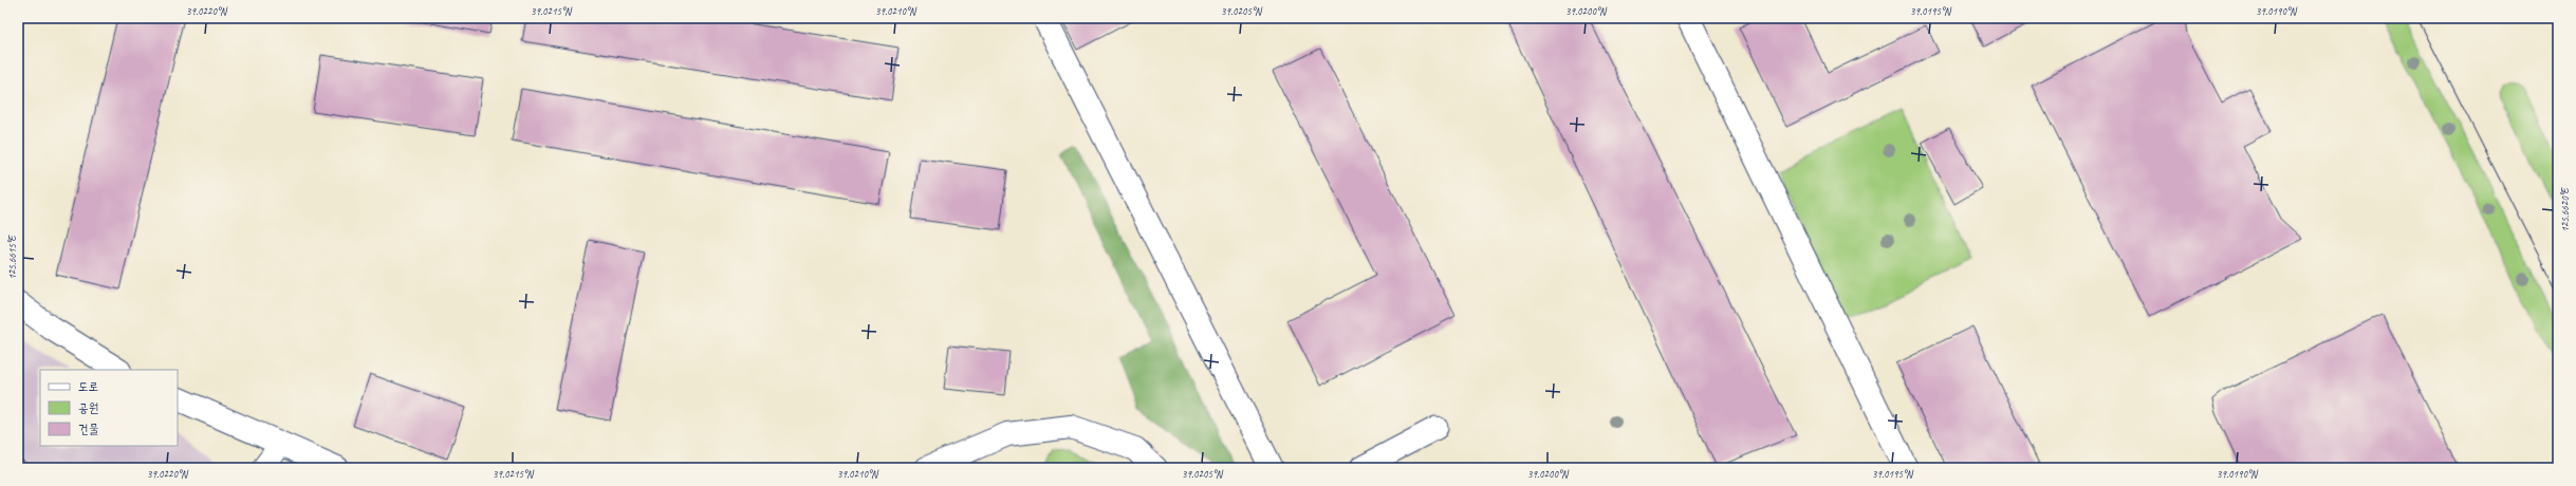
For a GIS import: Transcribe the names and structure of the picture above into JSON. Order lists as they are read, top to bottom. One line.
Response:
{"legend":["도로","공원","건물"],"coordinates":["39.0220°N","39.0215°N","39.0210°N","39.0205°N","39.0200°N","39.0195°N","39.0190°N","125.6620°E","125.6615°E"]}
